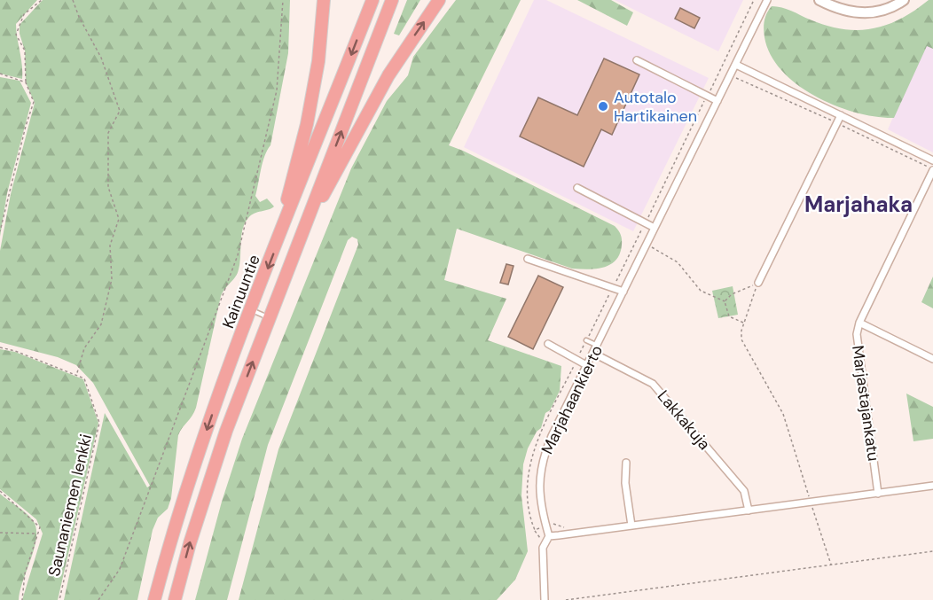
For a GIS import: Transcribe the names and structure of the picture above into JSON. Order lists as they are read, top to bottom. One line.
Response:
{"streets":{"highway":["Kainuuntie"],"street":["Marjahaankierto","Marjastajankatu","Lakkakuja"],"path":["Saunaniemen lenkki"]},"crossings":[["Marjahaankierto","Lakkakuja"]],"districts":["Marjahaka"],"places":["Autotalo Hartikainen"]}
